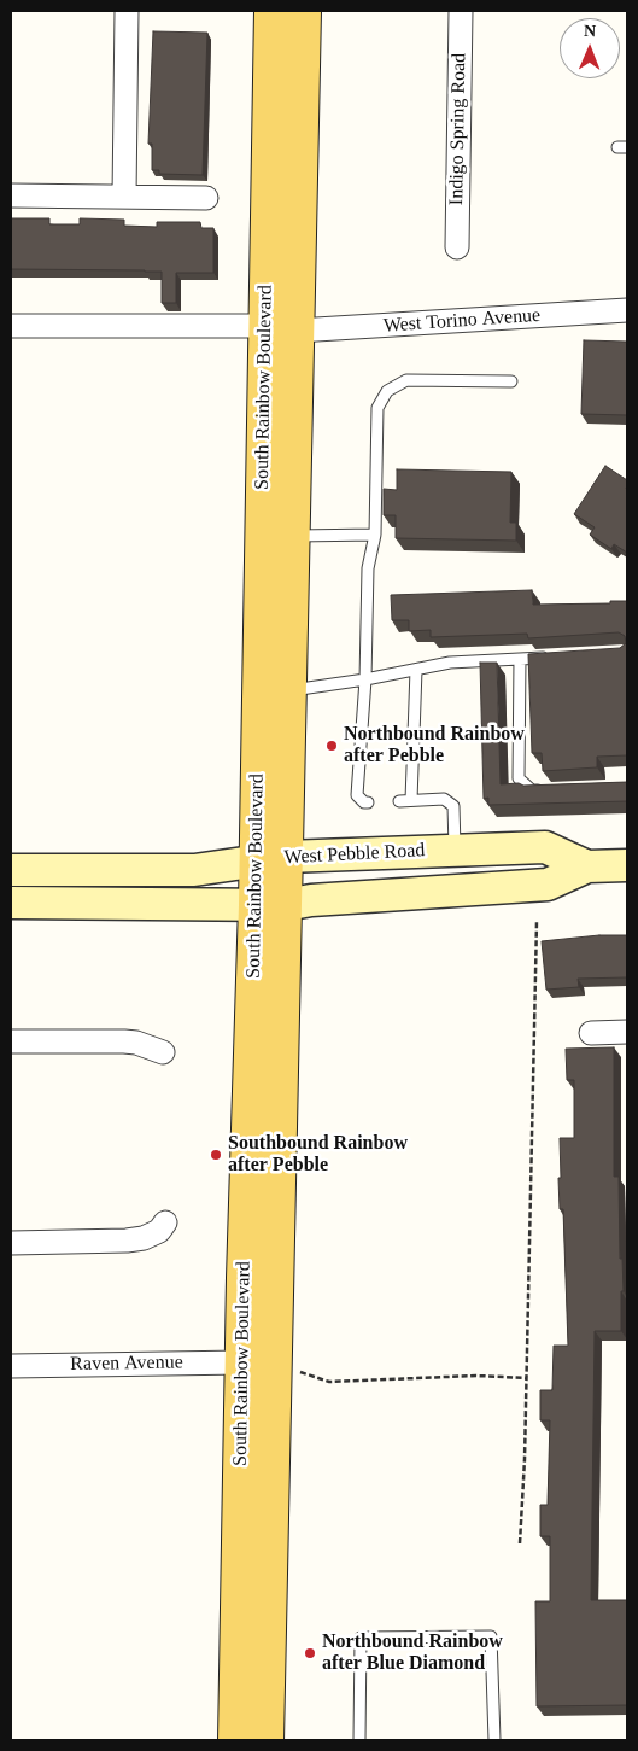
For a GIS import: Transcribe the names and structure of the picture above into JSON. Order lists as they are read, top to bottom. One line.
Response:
{"streets":{"main road":["South Rainbow Boulevard"],"street":["Indigo Spring Road","West Torino Avenue","West Pebble Road","Raven Avenue"]},"crossings":[["West Torino Avenue","South Rainbow Boulevard"],["South Rainbow Boulevard","West Pebble Road"],["South Rainbow Boulevard","Raven Avenue"]],"places":["Northbound Rainbow after Pebble","Southbound Rainbow after Pebble","Northbound Rainbow after Blue Diamond"],"north":"top"}
